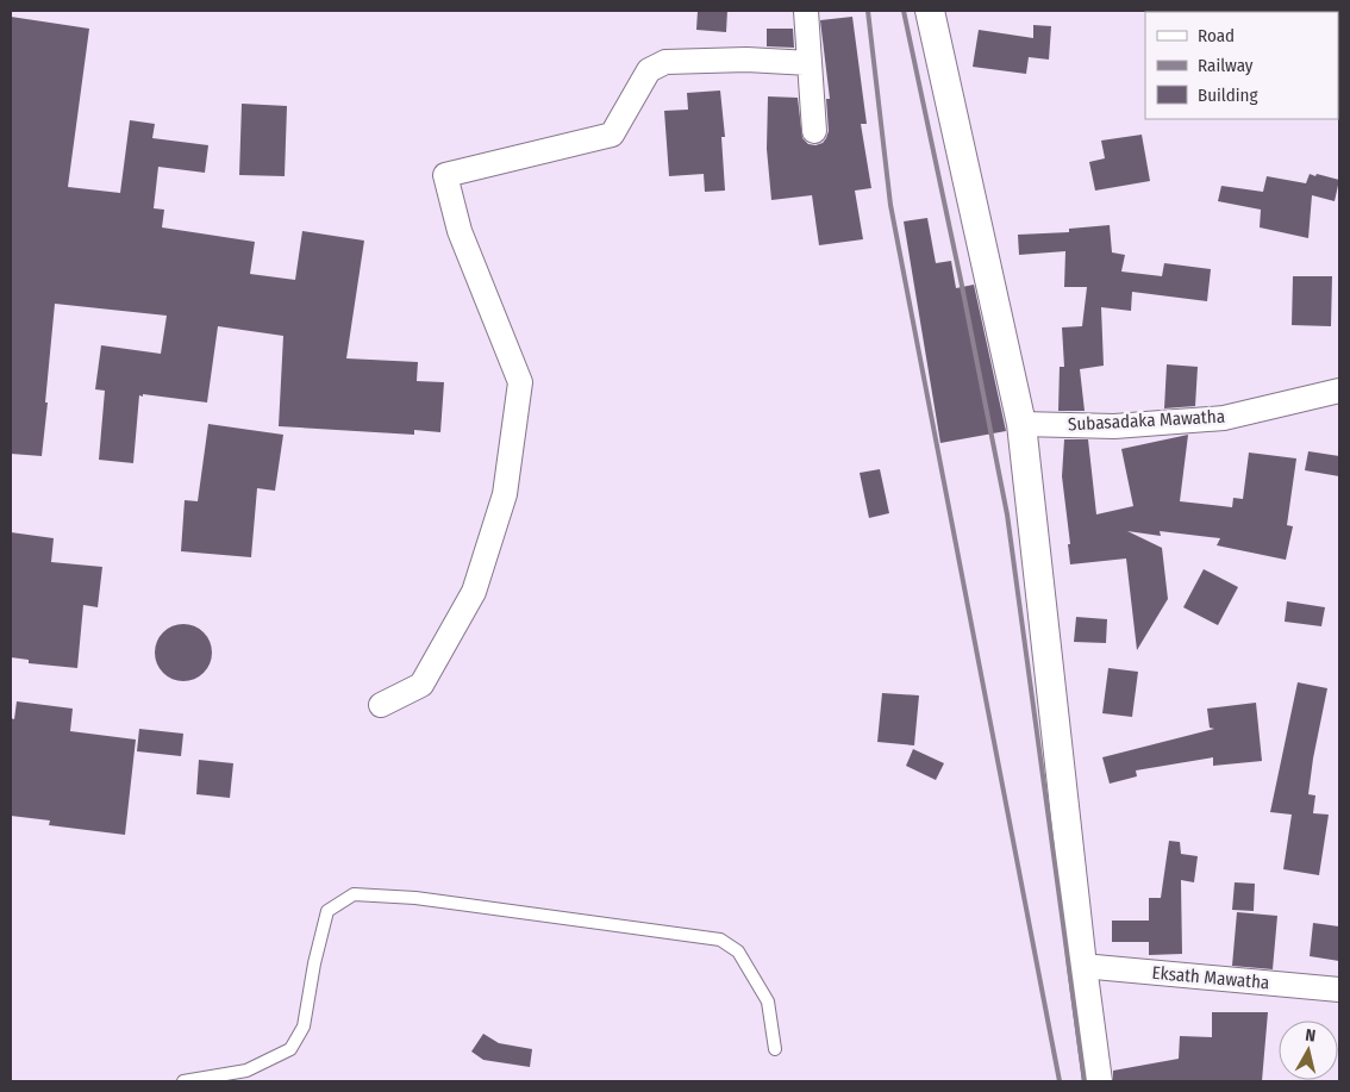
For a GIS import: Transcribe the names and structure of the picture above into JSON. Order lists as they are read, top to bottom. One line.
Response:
{"streets":{"street":["Subasadaka Mawatha","Eksath Mawatha"]},"legend":["Road","Railway","Building"],"north":"top"}
